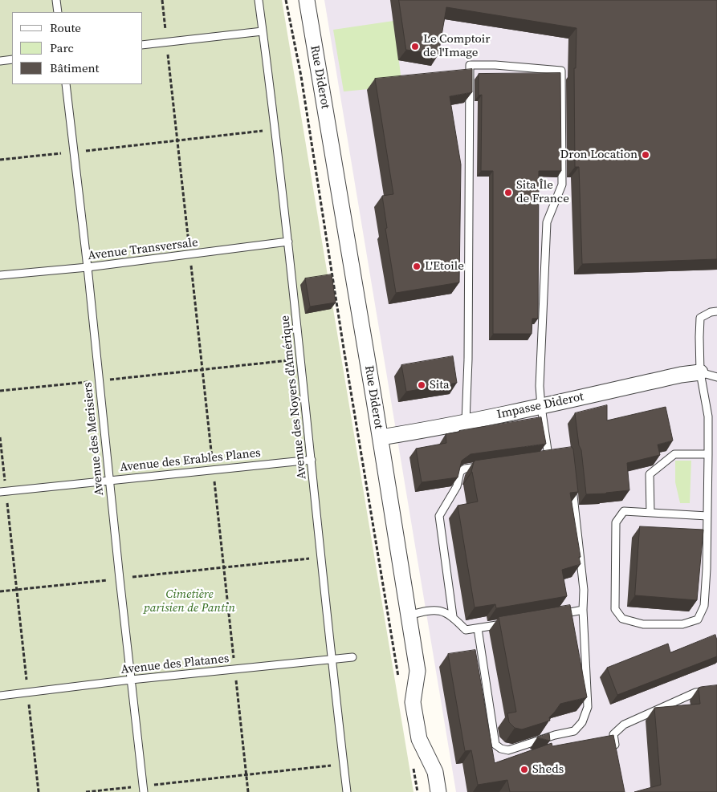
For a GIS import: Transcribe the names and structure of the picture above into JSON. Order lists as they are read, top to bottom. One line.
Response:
{"streets":{"street":["Rue Diderot","Impasse Diderot"],"lane":["Avenue Transversale","Avenue des Noyers d'Amérique","Avenue des Merisiers","Avenue des Erables Planes","Avenue des Platanes"]},"crossings":[["Rue Diderot","Impasse Diderot"],["Avenue Transversale","Avenue des Noyers d'Amérique"],["Avenue Transversale","Avenue des Merisiers"],["Avenue des Noyers d'Amérique","Avenue des Erables Planes"],["Avenue des Noyers d'Amérique","Avenue des Platanes"],["Avenue des Merisiers","Avenue des Erables Planes"],["Avenue des Merisiers","Avenue des Platanes"]],"parks":["Cimetière parisien de Pantin"],"places":["Le Comptoir de l'Image","Dron Location","Sita Île de France","L'Etoile","Sita","Sheds"],"legend":["Route","Parc","Bâtiment"]}
